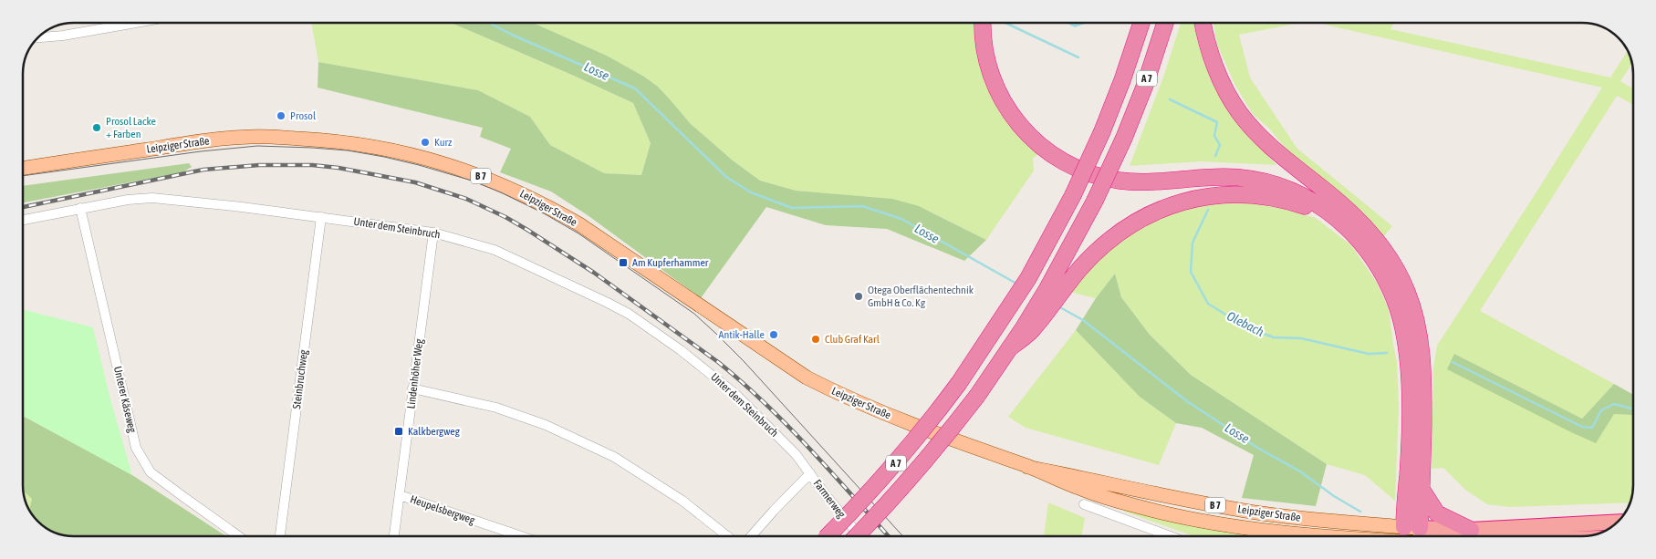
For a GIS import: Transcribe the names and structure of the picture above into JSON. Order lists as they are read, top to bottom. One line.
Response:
{"streets":{"highway":["A 7","B 7"],"main road":["Leipziger Straße"],"street":["Unter dem Steinbruch","Lindenhöher Weg","Steinbruchweg","Unterer Käseweg","Farmerweg","Heupelsbergweg"]},"crossings":[["Leipziger Straße","B 7"],["Unter dem Steinbruch","Lindenhöher Weg"],["Unter dem Steinbruch","Steinbruchweg"],["Unter dem Steinbruch","Unterer Käseweg"],["Unter dem Steinbruch","Farmerweg"],["Lindenhöher Weg","Heupelsbergweg"]],"water":["Losse","Olebach"],"places":{"other":["Prosol","Prosol Lacke + Farben","Kurz","Otega Oberflächentechnik GmbH & Co. Kg","Antik-Halle","Club Graf Karl"],"transit":["Am Kupferhammer","Kalkbergweg"]}}
